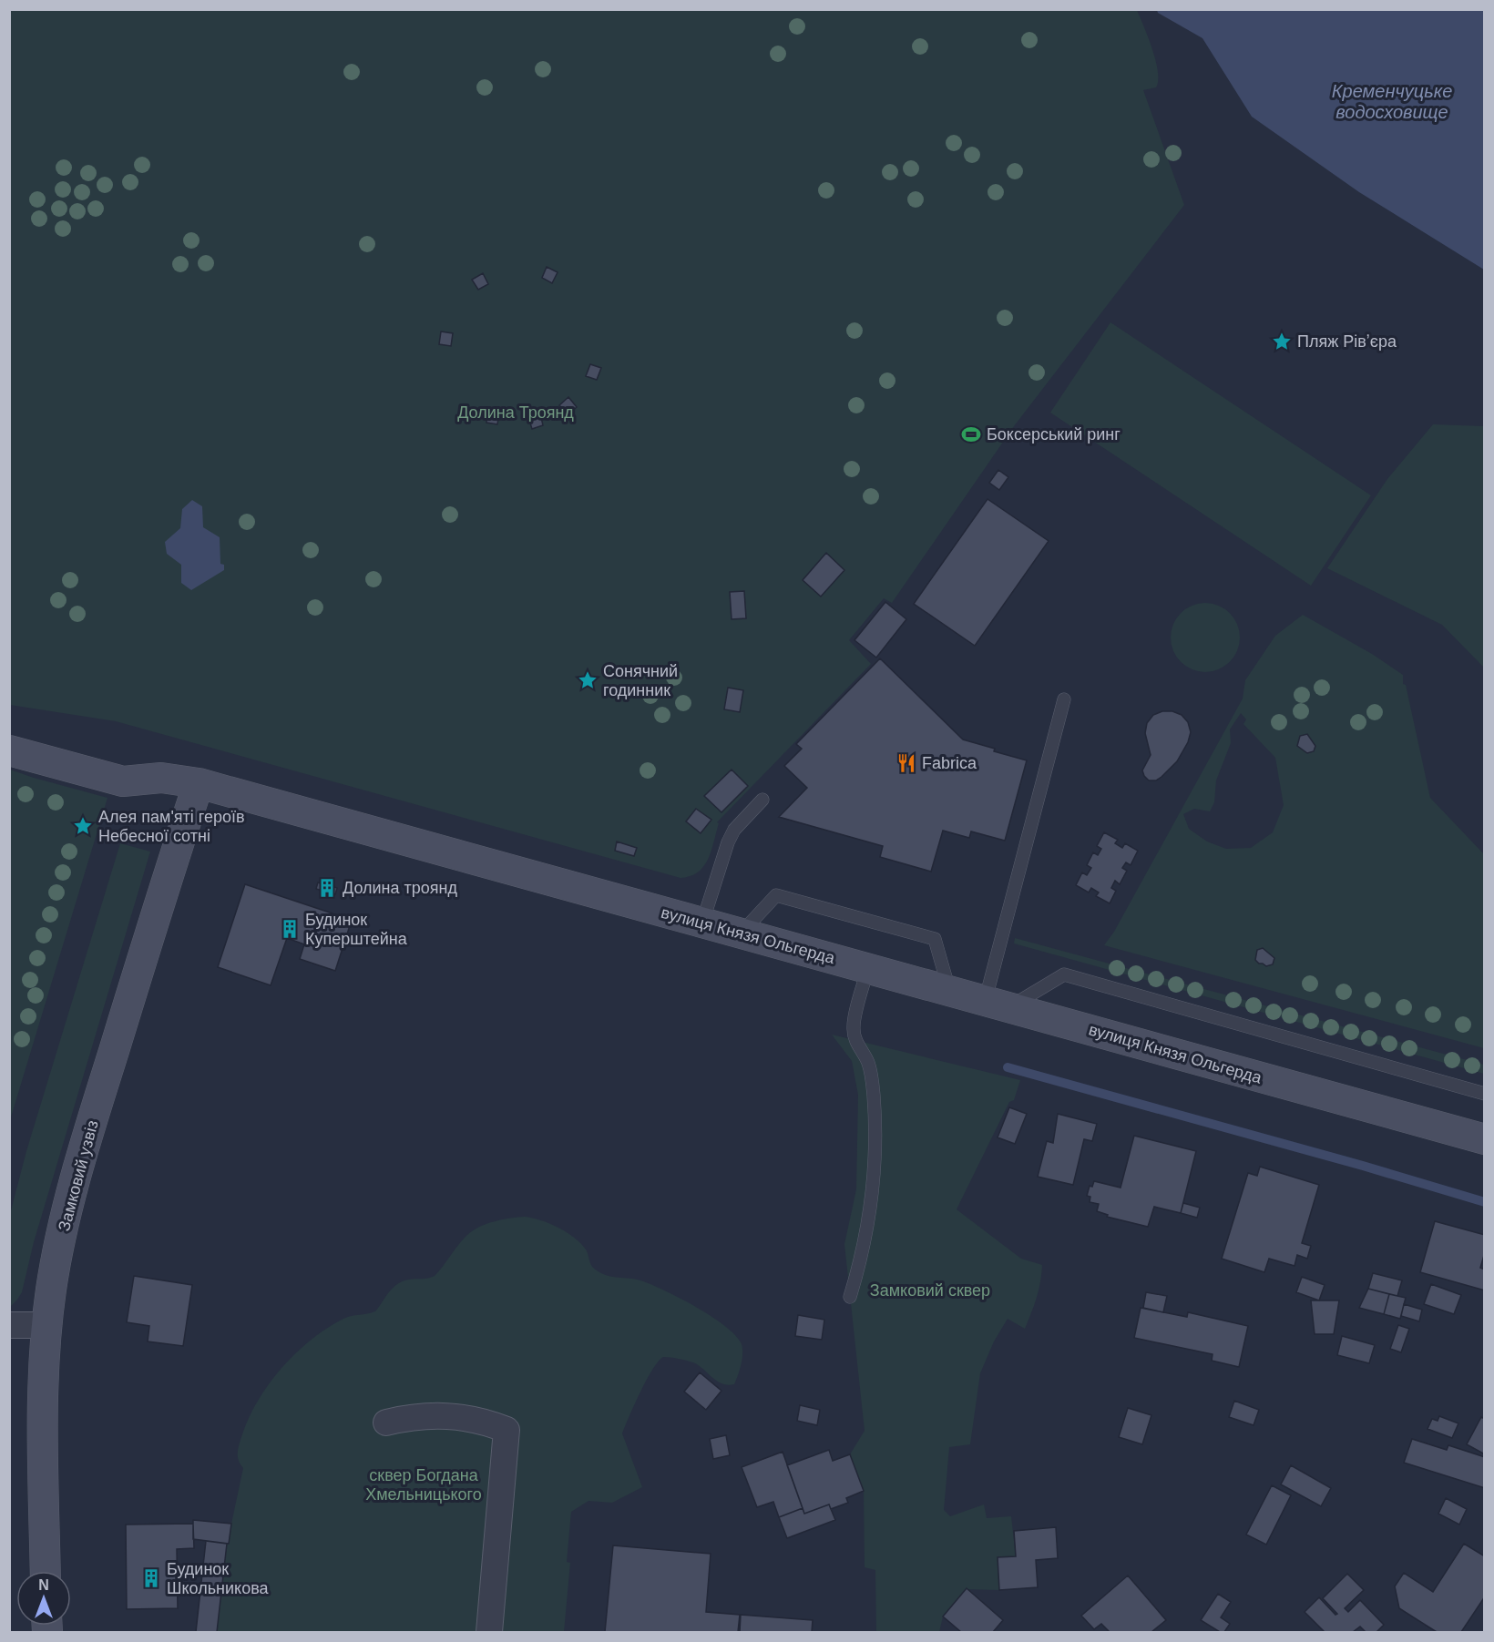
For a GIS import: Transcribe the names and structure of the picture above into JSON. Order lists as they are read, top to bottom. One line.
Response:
{"streets":{"main road":["вулиця Князя Ольгерда","Замковий узвіз"]},"crossings":[["вулиця Князя Ольгерда","Замковий узвіз"]],"water":["Кременчуцьке водосховище"],"parks":["Долина Троянд","Замковий сквер","сквер Богдана Хмельницького"],"places":{"place":["Пляж Рівʼєра","Сонячний годинник","Алея пам'яті героїв Небесної сотні"],"sports":["Боксерський ринг"],"restaurant":["Fabrica"],"building":["Долина троянд","Будинок Куперштейна","Будинок Школьникова"]},"north":"top"}
